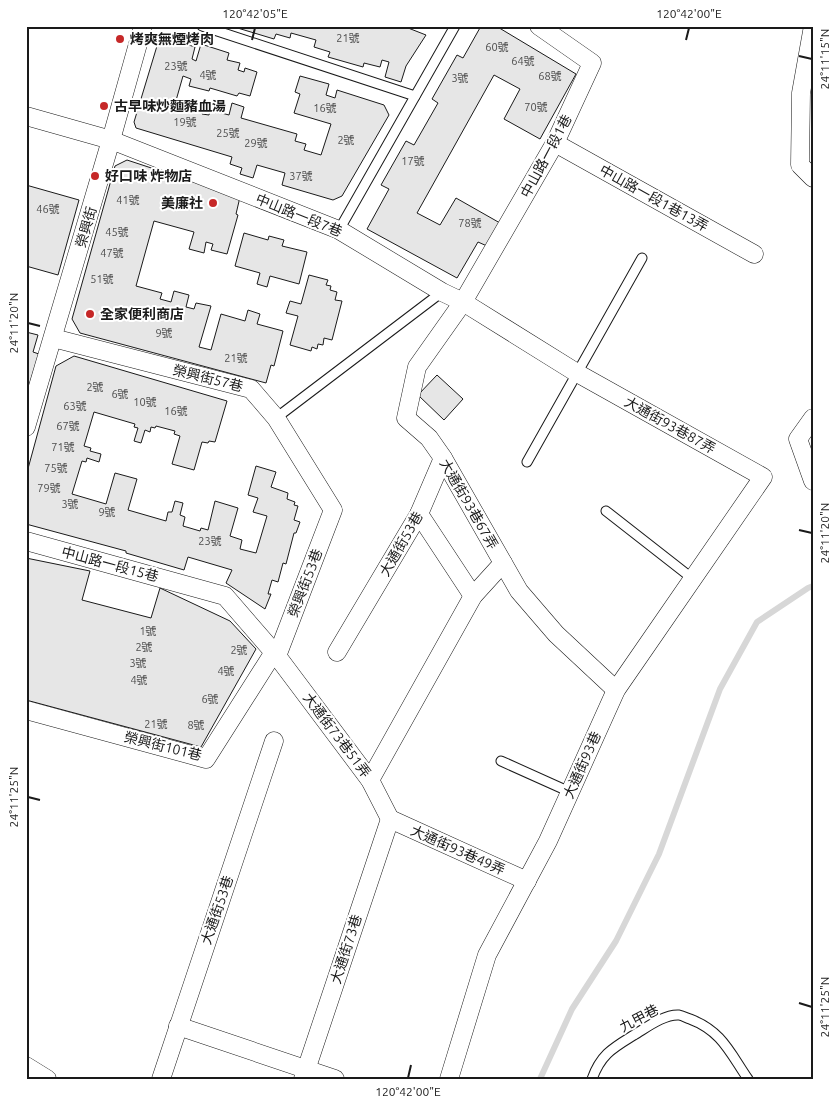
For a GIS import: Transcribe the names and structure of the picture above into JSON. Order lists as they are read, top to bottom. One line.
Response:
{"streets":{"street":["中山路一段1巷","中山路一段1巷13弄","中山路一段7巷","榮興街","榮興街57巷","大通街93巷87弄","大通街93巷67弄","大通街53巷","中山路一段15巷","榮興街53巷","大通街73巷51弄","榮興街101巷","大通街93巷","大通街93巷49弄","大通街73巷"],"lane":["九甲巷"]},"crossings":[["中山路一段1巷","中山路一段1巷13弄"],["中山路一段1巷","中山路一段7巷"],["中山路一段1巷","大通街93巷67弄"],["中山路一段7巷","榮興街"],["中山路一段7巷","大通街93巷87弄"],["中山路一段7巷","大通街93巷67弄"],["榮興街","榮興街57巷"],["榮興街57巷","榮興街53巷"],["大通街93巷87弄","大通街93巷"],["大通街93巷67弄","大通街53巷"],["大通街93巷67弄","大通街93巷"],["中山路一段15巷","榮興街53巷"],["中山路一段15巷","大通街73巷51弄"],["中山路一段15巷","榮興街101巷"],["榮興街53巷","大通街73巷51弄"],["榮興街53巷","榮興街101巷"],["大通街73巷51弄","榮興街101巷"],["大通街73巷51弄","大通街93巷49弄"],["大通街73巷51弄","大通街73巷"],["大通街93巷","大通街93巷49弄"],["大通街93巷49弄","大通街73巷"]],"places":["烤爽無煙烤肉","古早味炒麵豬血湯","好口味 炸物店","美廉社","全家便利商店"],"house_numbers":["21號","60號","64號","23號","4號","68號","3號","70號","16號","19號","25號","2號","29號","17號","37號","41號","46號","78號","45號","47號","51號","9號","21號","2號","6號","10號","63號","16號","67號","71號","75號","79號","3號","9號","23號","1號","2號","2號","3號","4號","4號","6號","21號","8號"],"coordinates":["120°42'05\"E","120°42'00\"E","24°11'15\"N","24°11'20\"N","24°11'25\"N"]}
